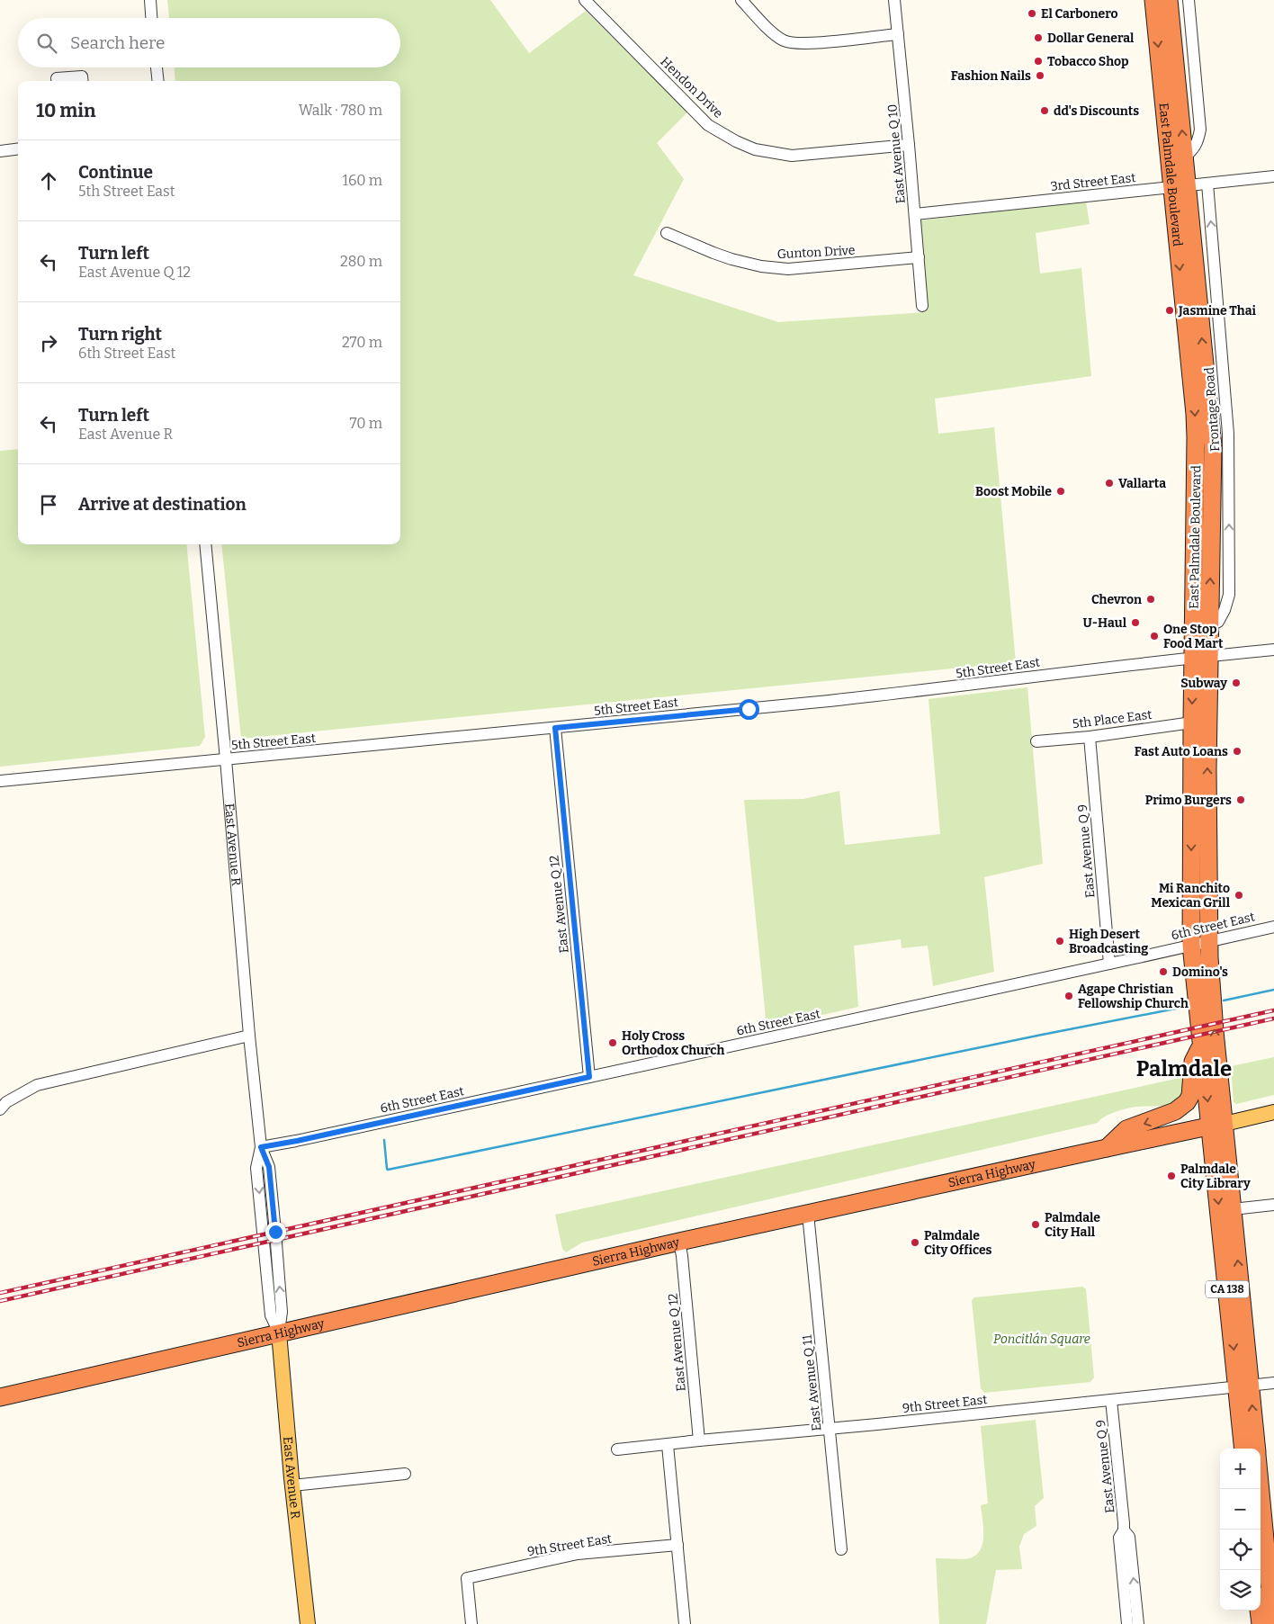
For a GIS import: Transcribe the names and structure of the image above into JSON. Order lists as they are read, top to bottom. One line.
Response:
{"streets":{"highway":["East Palmdale Boulevard","Sierra Highway","CA 138"],"main road":["East Avenue R"],"street":["Hendon Drive","East Avenue Q 10","3rd Street East","Gunton Drive","Frontage Road","5th Street East","5th Place East","East Avenue Q 9","East Avenue Q 12","6th Street East","East Avenue Q 11","9th Street East"]},"crossings":[["Hendon Drive","East Avenue Q 10"],["East Avenue Q 10","3rd Street East"],["East Avenue Q 10","Gunton Drive"],["East Palmdale Boulevard","3rd Street East"],["East Palmdale Boulevard","Frontage Road"],["East Palmdale Boulevard","5th Street East"],["East Palmdale Boulevard","5th Place East"],["East Palmdale Boulevard","6th Street East"],["East Palmdale Boulevard","Sierra Highway"],["East Palmdale Boulevard","9th Street East"],["3rd Street East","Frontage Road"],["5th Street East","East Avenue R"],["5th Street East","East Avenue Q 12"],["5th Place East","East Avenue Q 9"],["East Avenue R","6th Street East"],["East Avenue R","Sierra Highway"],["East Avenue Q 9","6th Street East"],["East Avenue Q 9","9th Street East"],["East Avenue Q 12","6th Street East"],["East Avenue Q 12","Sierra Highway"],["East Avenue Q 12","9th Street East"],["Sierra Highway","East Avenue Q 11"],["East Avenue Q 11","9th Street East"]],"one_way":["Frontage Road"],"districts":["Palmdale"],"parks":["Poncitlán Square"],"places":["El Carbonero","Dollar General","Tobacco Shop","Fashion Nails","dd's Discounts","Jasmine Thai","Vallarta","Boost Mobile","Chevron","U-Haul","One Stop Food Mart","Subway","Fast Auto Loans","Primo Burgers","Mi Ranchito Mexican Grill","High Desert Broadcasting","Domino's","Agape Christian Fellowship Church","Holy Cross Orthodox Church","Palmdale City Library","Palmdale City Hall","Palmdale City Offices"],"page":{"search":"Search here","heading":["10 min","Walk · 780 m"],"list":[["Continue","5th Street East","160 m"],["Turn left","East Avenue Q 12","280 m"],["Turn right","6th Street East","270 m"],["Turn left","East Avenue R","70 m"],"Arrive at destination"],"map_buttons":["+","−"]}}
